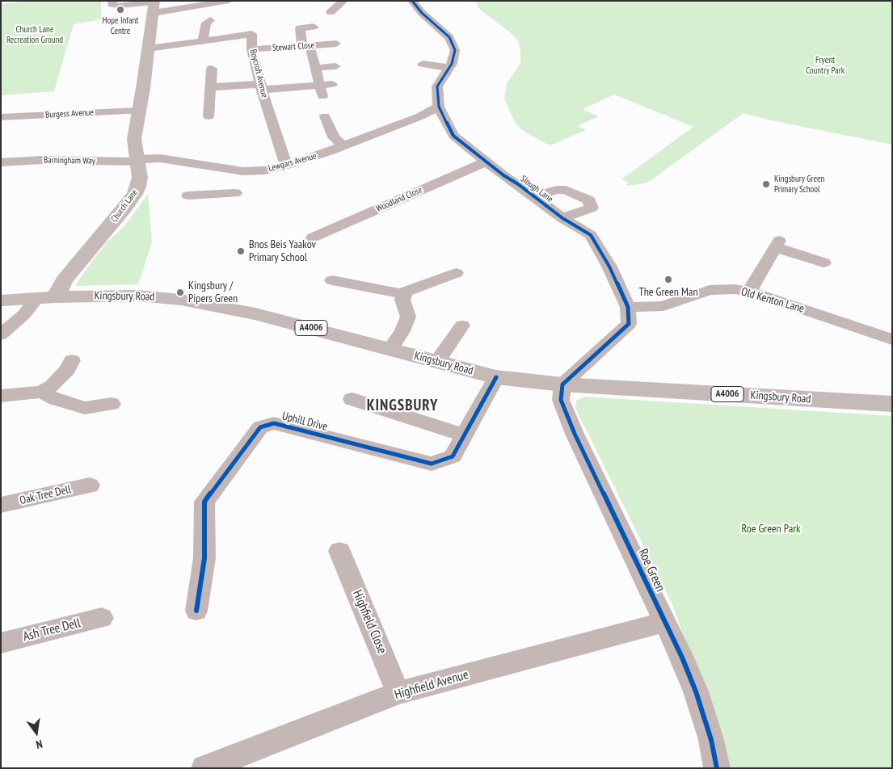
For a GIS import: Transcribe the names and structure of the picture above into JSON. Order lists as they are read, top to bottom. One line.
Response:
{"streets":{"main road":["Church Lane","Kingsbury Road","A4006"],"street":["Stewart Close","Boycroft Avenue","Burgess Avenue","Barningham Way","Lewgars Avenue","Slough Lane","Woodland Close","Old Kenton Lane","Uphill Drive","Oak Tree Dell","Roe Green","Highfield Close","Ash Tree Dell","Highfield Avenue"]},"crossings":[["Stewart Close","Boycroft Avenue"],["Boycroft Avenue","Lewgars Avenue"],["Boycroft Avenue","Church Lane"],["Burgess Avenue","Church Lane"],["Barningham Way","Lewgars Avenue"],["Barningham Way","Church Lane"],["Lewgars Avenue","Slough Lane"],["Lewgars Avenue","Church Lane"],["Slough Lane","Woodland Close"],["Slough Lane","Kingsbury Road"],["Slough Lane","Old Kenton Lane"],["Slough Lane","Roe Green"],["Church Lane","Kingsbury Road"],["Kingsbury Road","Uphill Drive"],["Kingsbury Road","Roe Green"],["Roe Green","Highfield Avenue"],["Highfield Close","Highfield Avenue"]],"districts":["KINGSBURY"],"parks":["Church Lane Recreation Ground","Fryent Country Park","Roe Green Park"],"places":["Hope Infant Centre","Kingsbury Green Primary School","Bnos Beis Yaakov Primary School","The Green Man","Kingsbury / Pipers Green"],"north":"bottom"}
